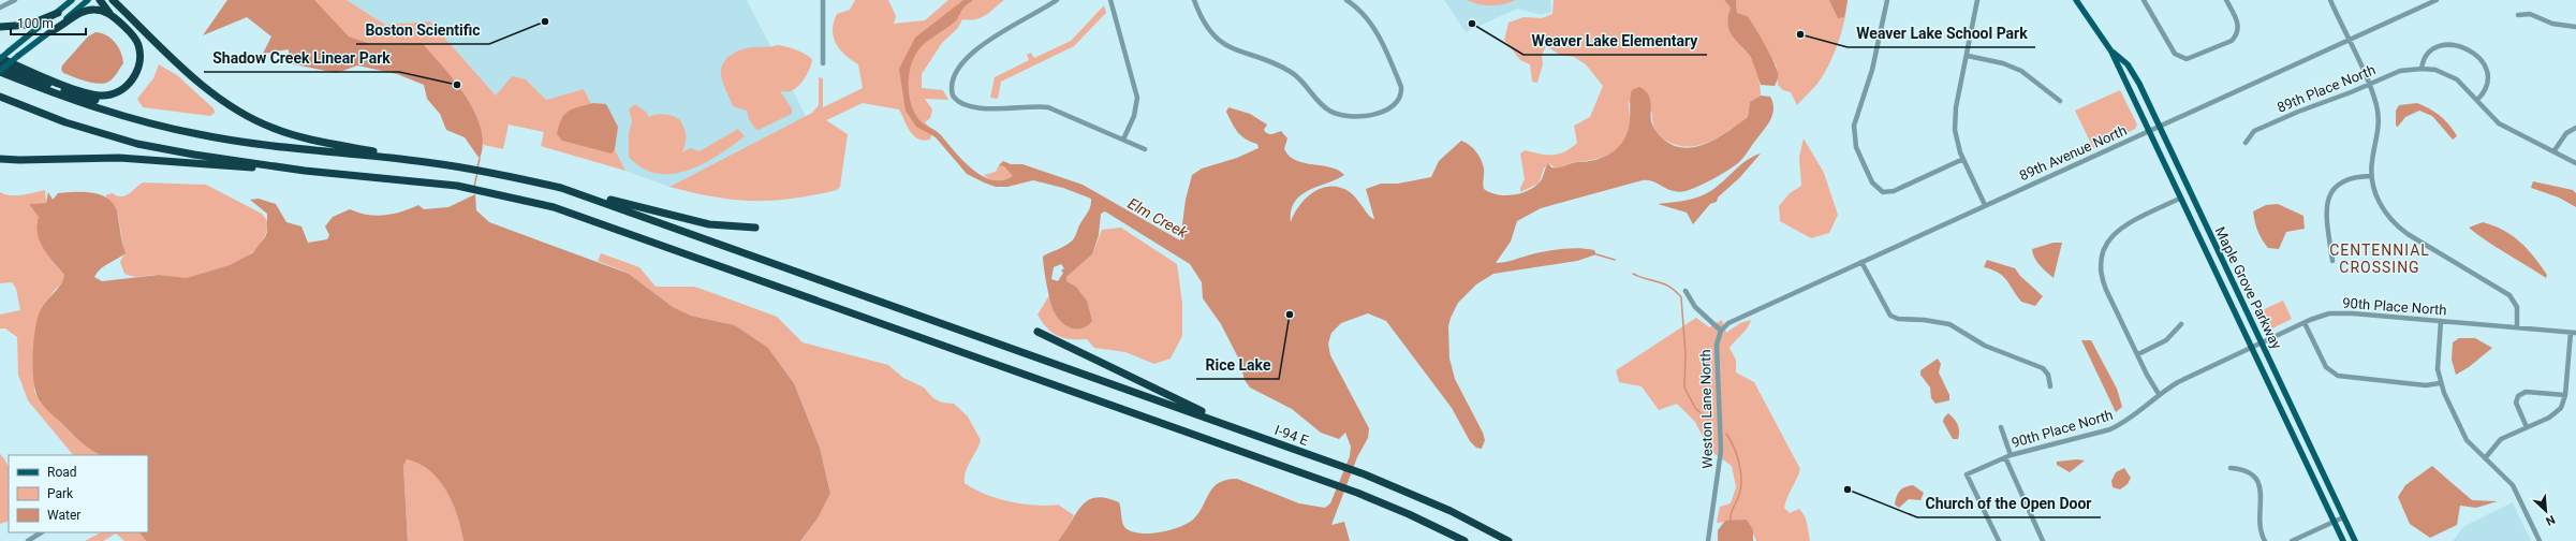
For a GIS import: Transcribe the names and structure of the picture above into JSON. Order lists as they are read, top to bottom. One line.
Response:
{"streets":{"highway":["I-94 E"],"main road":["Maple Grove Parkway"],"street":["89th Place North","89th Avenue North","90th Place North","Weston Lane North"]},"crossings":[["89th Avenue North","Maple Grove Parkway"],["89th Avenue North","Weston Lane North"],["Maple Grove Parkway","90th Place North"]],"districts":["CENTENNIAL CROSSING"],"water":["Elm Creek"],"places":["Boston Scientific","Weaver Lake Elementary","Weaver Lake School Park","Shadow Creek Linear Park","Rice Lake","Church of the Open Door"],"legend":["Road","Park","Water"],"scale_bar":"100 m","north":"bottom right"}
